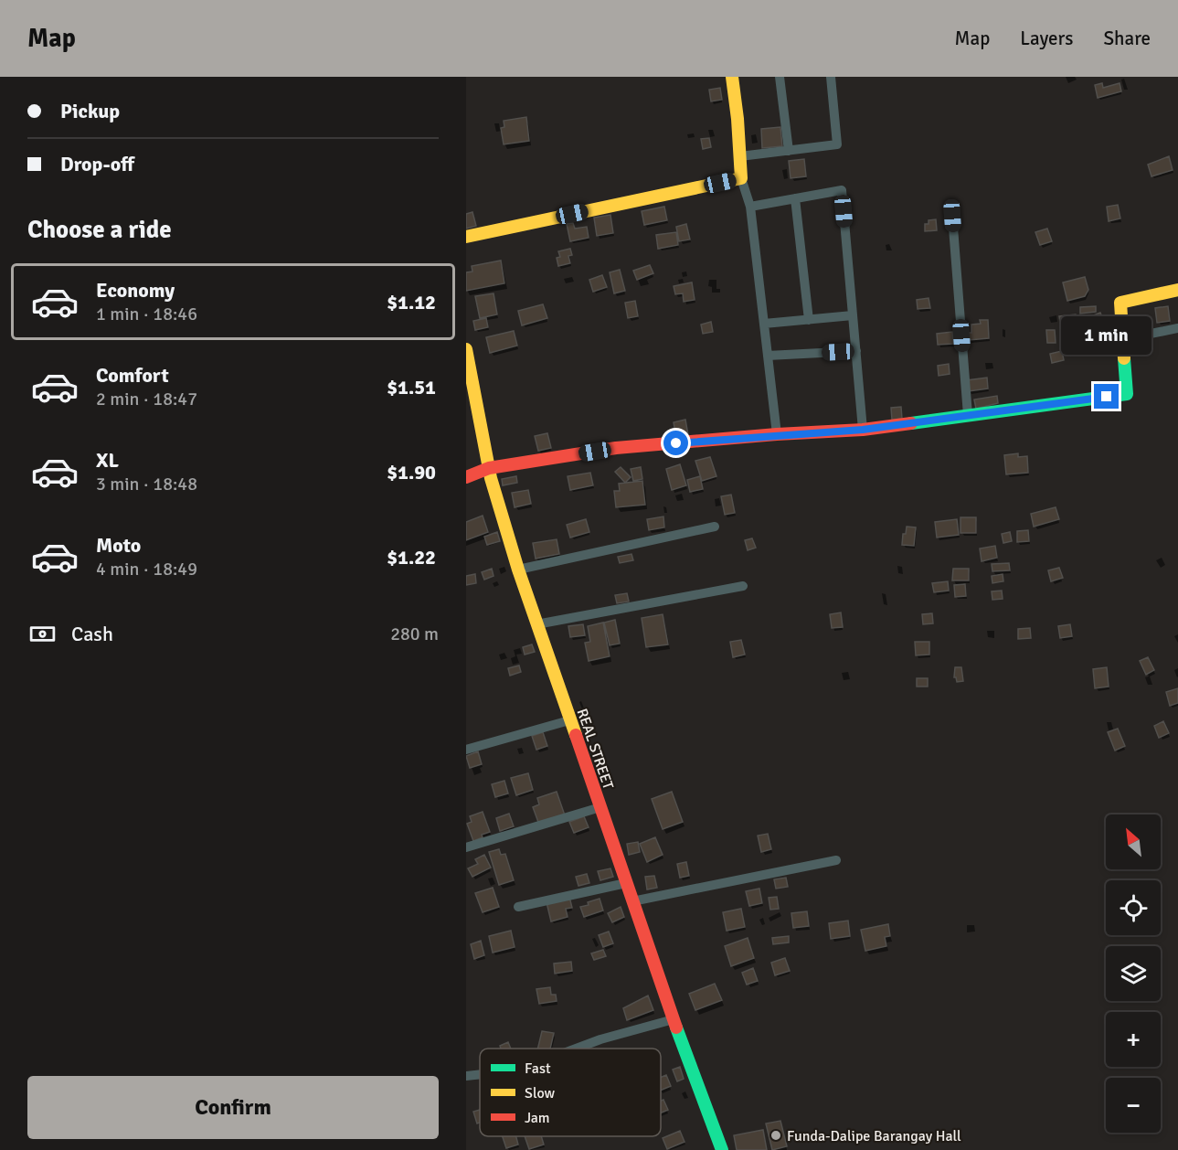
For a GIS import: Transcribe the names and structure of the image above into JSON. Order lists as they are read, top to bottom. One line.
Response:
{"streets":{"street":["REAL STREET"]},"places":["Funda-Dalipe Barangay Hall"],"legend":["Fast","Slow","Jam"],"north":"top left","page":{"header":"Map","nav":["Map","Layers","Share"],"banner":["Pickup","Drop-off"],"heading":"Choose a ride","list":[{"name":"Economy","note":"1 min · 18:46","value":"$1.12"},{"name":"Comfort","note":"2 min · 18:47","value":"$1.51"},{"name":"XL","note":"3 min · 18:48","value":"$1.90"},{"name":"Moto","note":"4 min · 18:49","value":"$1.22"}],"bubble":"1 min","pay":["Cash","280 m"],"map_buttons":["+","−"],"buttons":"Confirm"}}
